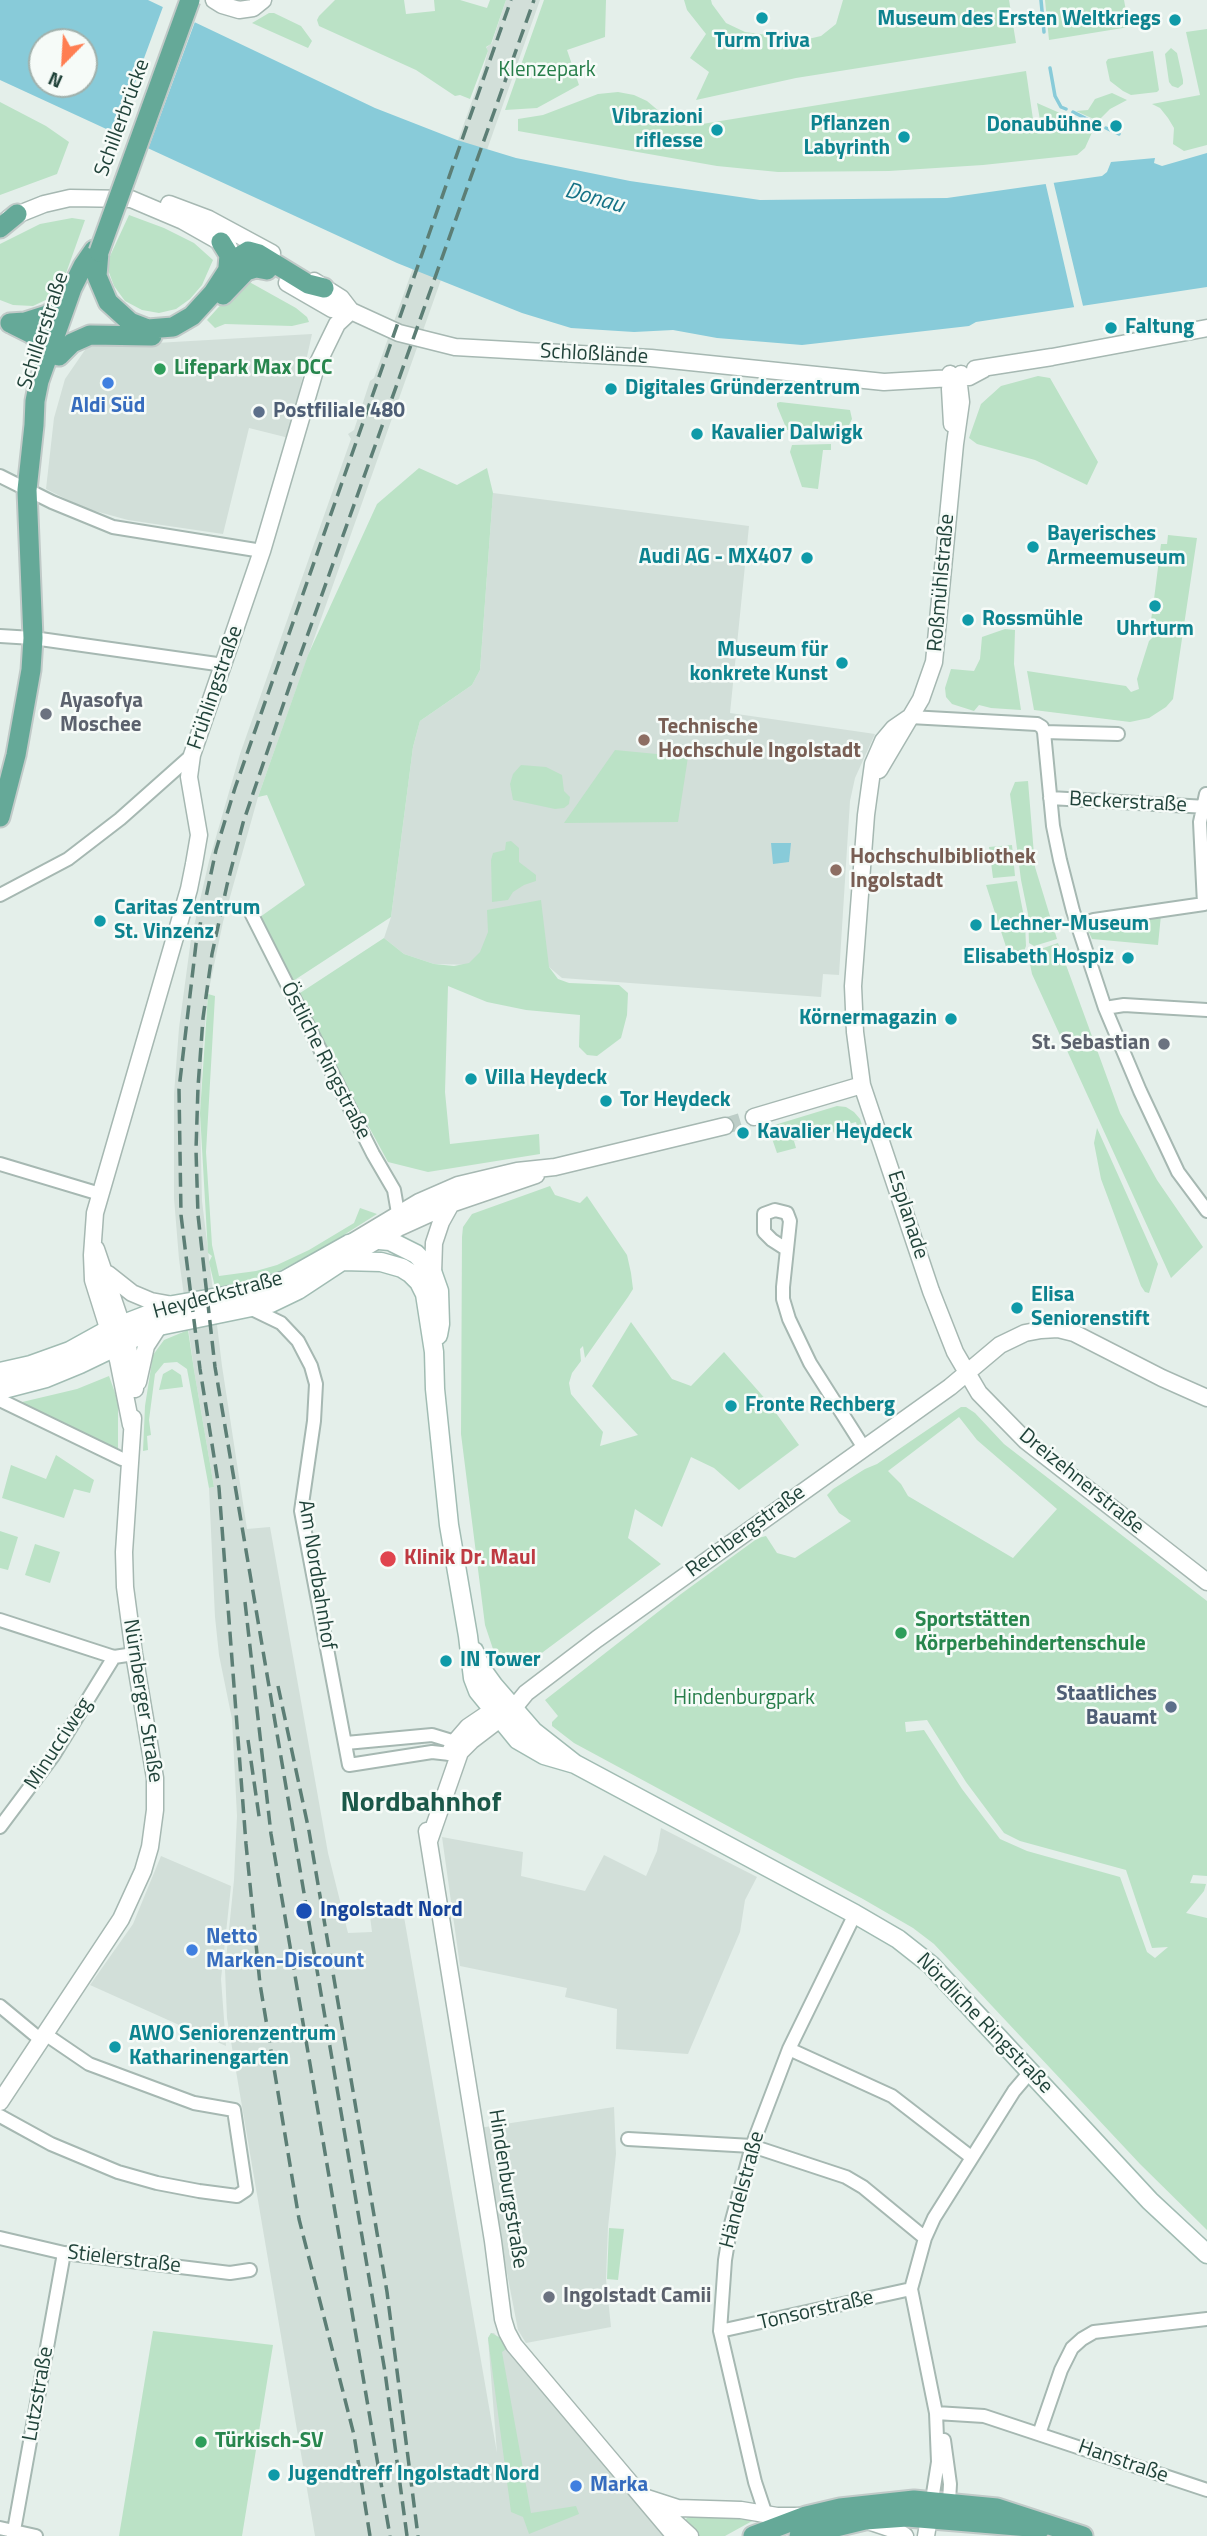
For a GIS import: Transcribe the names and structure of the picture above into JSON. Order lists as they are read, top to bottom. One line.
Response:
{"streets":{"main road":["Schillerbrücke","Schillerstraße","Heydeckstraße","Nördliche Ringstraße"],"street":["Schloßlände","Roßmühlstraße","Frühlingstraße","Beckerstraße","Östliche Ringstraße","Esplanade","Dreizehnerstraße","Rechbergstraße","Am Nordbahnhof","Nürnberger Straße","Minucciweg","Hindenburgstraße","Händelstraße","Stielerstraße","Tonsorstraße","Lutzstraße","Hanstraße"]},"crossings":[["Schillerbrücke","Schillerstraße"],["Schloßlände","Roßmühlstraße"],["Schloßlände","Frühlingstraße"],["Roßmühlstraße","Esplanade"],["Frühlingstraße","Heydeckstraße"],["Frühlingstraße","Nürnberger Straße"],["Östliche Ringstraße","Heydeckstraße"],["Esplanade","Dreizehnerstraße"],["Esplanade","Rechbergstraße"],["Heydeckstraße","Am Nordbahnhof"],["Heydeckstraße","Nürnberger Straße"],["Dreizehnerstraße","Rechbergstraße"],["Rechbergstraße","Nördliche Ringstraße"],["Rechbergstraße","Hindenburgstraße"],["Am Nordbahnhof","Hindenburgstraße"],["Nördliche Ringstraße","Hindenburgstraße"],["Nördliche Ringstraße","Händelstraße"],["Händelstraße","Tonsorstraße"],["Stielerstraße","Lutzstraße"]],"districts":["Nordbahnhof"],"water":["Donau"],"parks":["Klenzepark","Hindenburgpark"],"places":["Turm Triva","Museum des Ersten Weltkriegs","Donaubühne","Vibrazioni riflesse","Pflanzen Labyrinth","Faltung","Lifepark Max DCC","Aldi Süd","Digitales Gründerzentrum","Postfiliale 480","Kavalier Dalwigk","Bayerisches Armeemuseum","Audi AG - MX407","Uhrturm","Rossmühle","Museum für konkrete Kunst","Ayasofya Moschee","Technische Hochschule Ingolstadt","Hochschulbibliothek Ingolstadt","Caritas Zentrum St. Vinzenz","Lechner-Museum","Elisabeth Hospiz","Körnermagazin","St. Sebastian","Villa Heydeck","Tor Heydeck","Kavalier Heydeck","Elisa Seniorenstift","Fronte Rechberg","Klinik Dr. Maul","Sportstätten Körperbehindertenschule","IN Tower","Staatliches Bauamt","Ingolstadt Nord","Netto Marken-Discount","AWO Seniorenzentrum Katharinengarten","Ingolstadt Camii","Türkisch-SV","Jugendtreff Ingolstadt Nord","Marka"],"north":"bottom left"}
